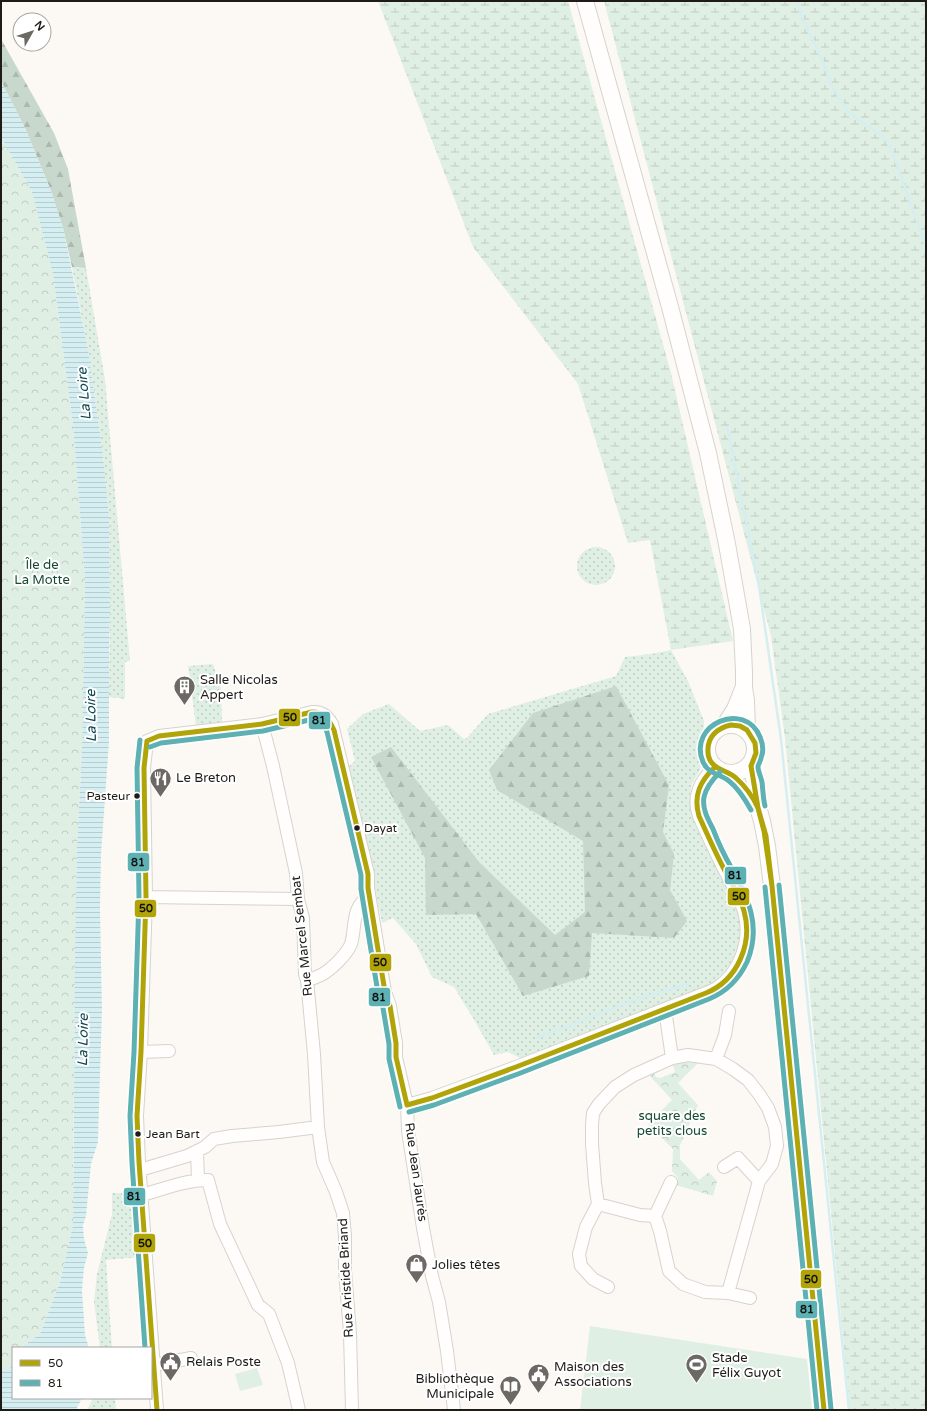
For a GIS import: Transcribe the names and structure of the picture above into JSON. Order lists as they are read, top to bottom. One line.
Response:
{"streets":{"street":["Rue Marcel Sembat","Rue Jean Jaurès","Rue Aristide Briand"]},"crossings":[["Rue Marcel Sembat","Rue Jean Jaurès"],["Rue Marcel Sembat","Rue Aristide Briand"]],"water":["La Loire"],"parks":["Île de La Motte","square des petits clous"],"places":{"building":["Salle Nicolas Appert"],"other":["Pasteur","Dayat","Jean Bart"],"restaurant":["Le Breton"],"shop":["Jolies têtes"],"public building":["Relais Poste","Maison des Associations"],"sports":["Stade Félix Guyot"],"library":["Bibliothèque Municipale"]},"lines":["transit line 50","transit line 81"],"legend":["50","81"],"north":"top right"}
